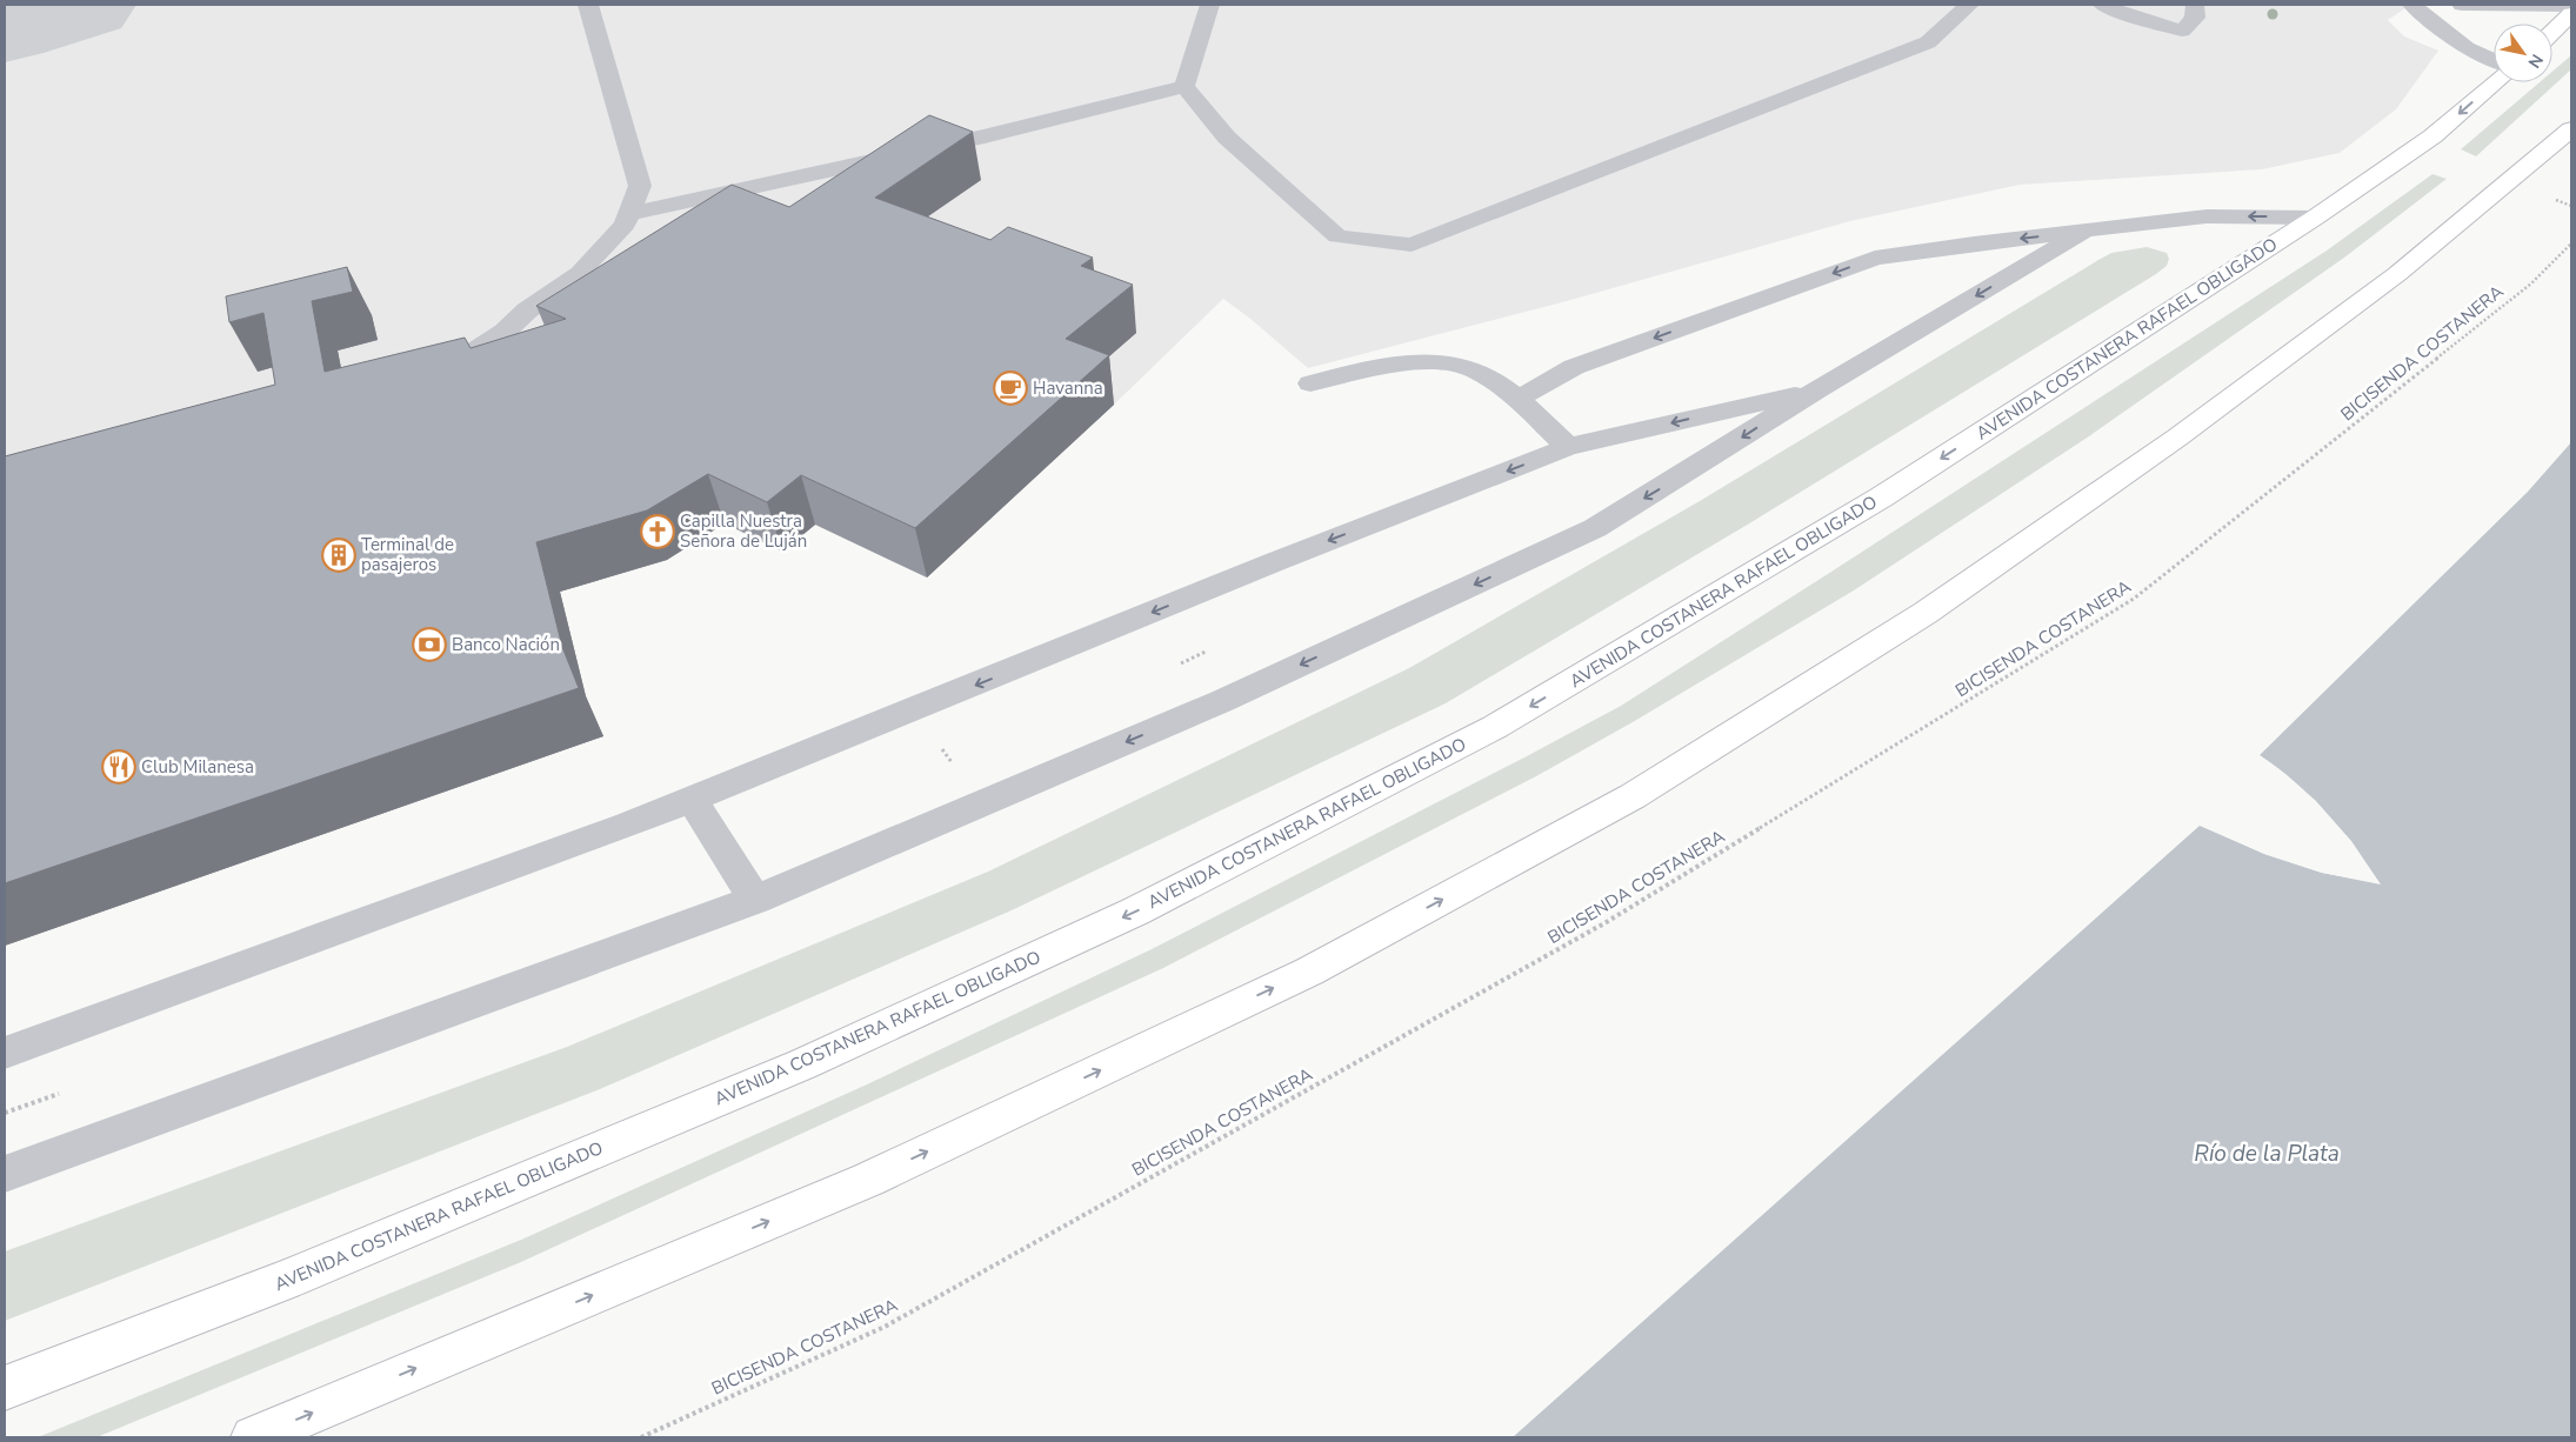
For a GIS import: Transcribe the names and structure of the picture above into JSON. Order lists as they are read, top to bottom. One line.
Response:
{"streets":{"main road":["AVENIDA COSTANERA RAFAEL OBLIGADO"],"path":["BICISENDA COSTANERA"]},"water":["Río de la Plata"],"places":{"cafe":["Havanna"],"church":["Capilla Nuestra Señora de Luján"],"building":["Terminal de pasajeros"],"bank":["Banco Nación"],"restaurant":["Club Milanesa"]},"north":"bottom right"}
